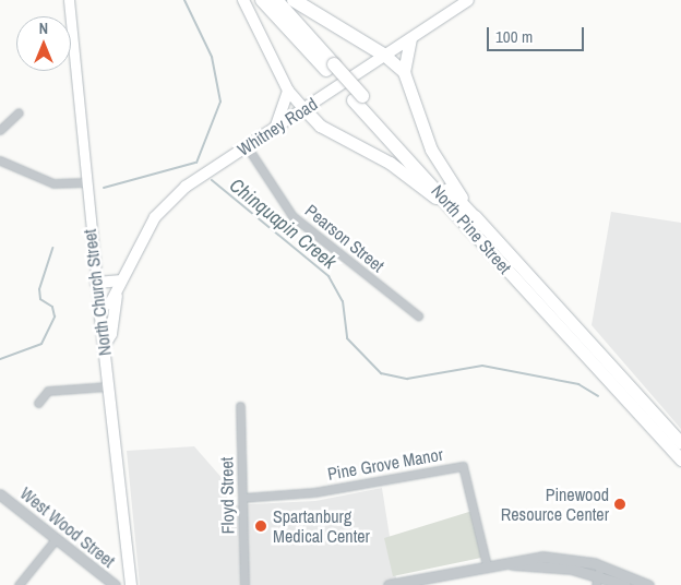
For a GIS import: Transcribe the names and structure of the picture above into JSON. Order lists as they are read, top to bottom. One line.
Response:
{"streets":{"highway":["North Pine Street"],"main road":["Whitney Road","North Church Street"],"street":["Pearson Street","Pine Grove Manor","Floyd Street","West Wood Street"]},"crossings":[["Whitney Road","Pearson Street"],["Whitney Road","North Church Street"],["Pine Grove Manor","Floyd Street"]],"water":["Chinquapin Creek"],"places":["Pinewood Resource Center","Spartanburg Medical Center"],"scale_bar":"100 m","north":"top"}
